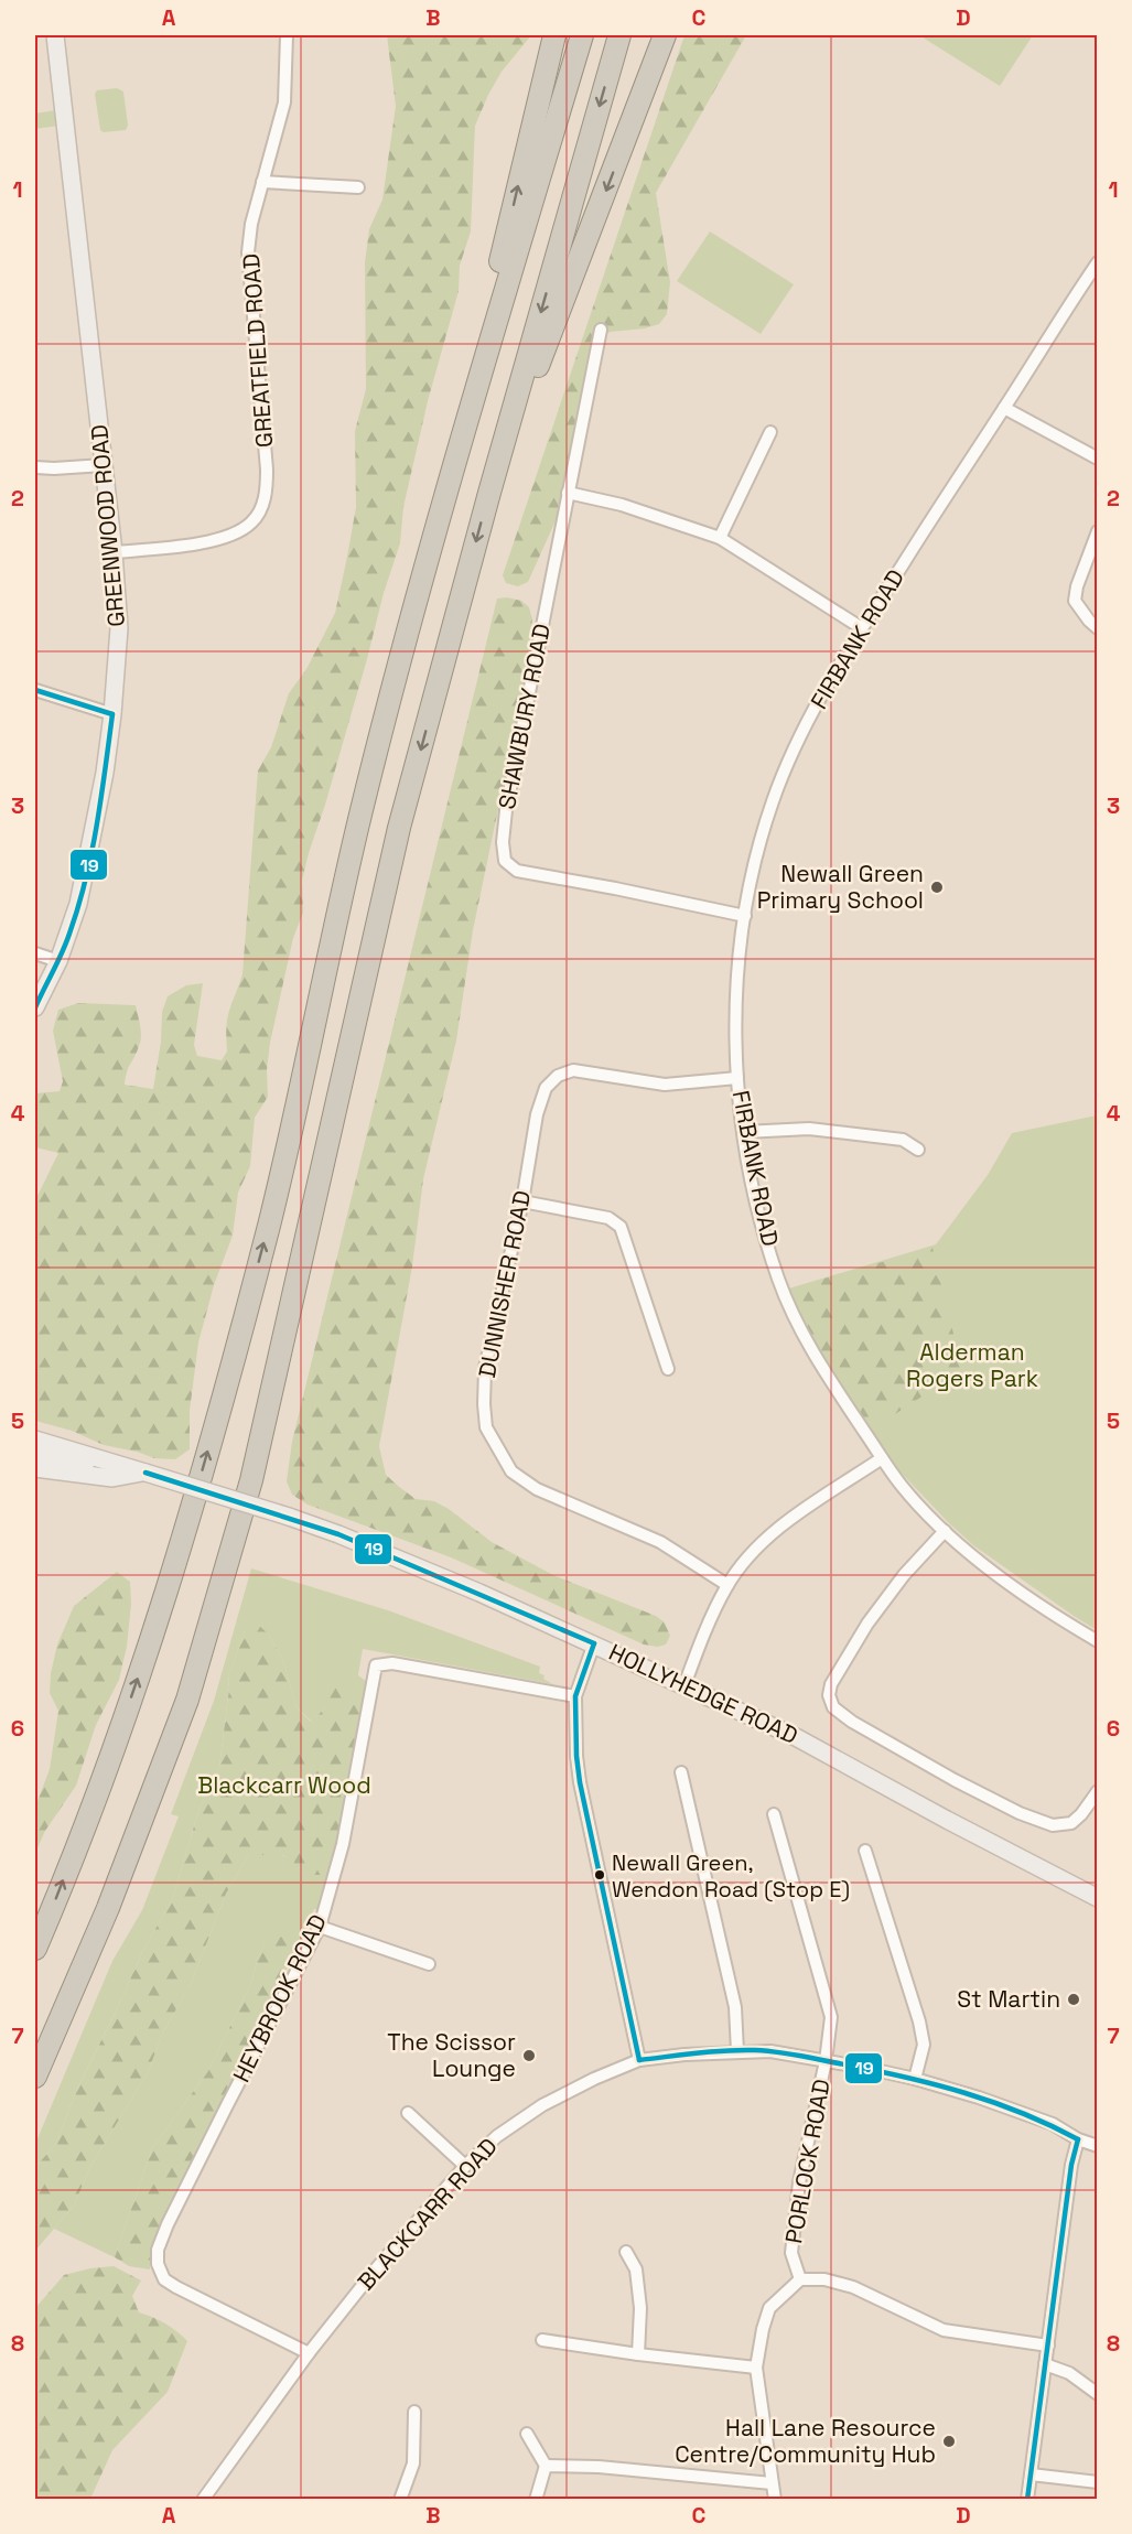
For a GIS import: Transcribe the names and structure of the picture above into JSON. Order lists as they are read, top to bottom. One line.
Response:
{"streets":{"street":["GREATFIELD ROAD","GREENWOOD ROAD","FIRBANK ROAD","SHAWBURY ROAD","DUNNISHER ROAD","HOLLYHEDGE ROAD","HEYBROOK ROAD","PORLOCK ROAD","BLACKCARR ROAD"]},"crossings":[["GREATFIELD ROAD","GREENWOOD ROAD"],["FIRBANK ROAD","SHAWBURY ROAD"],["FIRBANK ROAD","DUNNISHER ROAD"],["HEYBROOK ROAD","BLACKCARR ROAD"],["PORLOCK ROAD","BLACKCARR ROAD"]],"parks":["Alderman Rogers Park","Blackcarr Wood"],"places":["Newall Green Primary School","Newall Green, Wendon Road (Stop E)","St Martin","The Scissor Lounge","Hall Lane Resource Centre/Community Hub"],"lines":["transit line 19"],"grid":{"columns":["A","B","C","D"],"rows":["1","2","3","4","5","6","7","8"]}}
